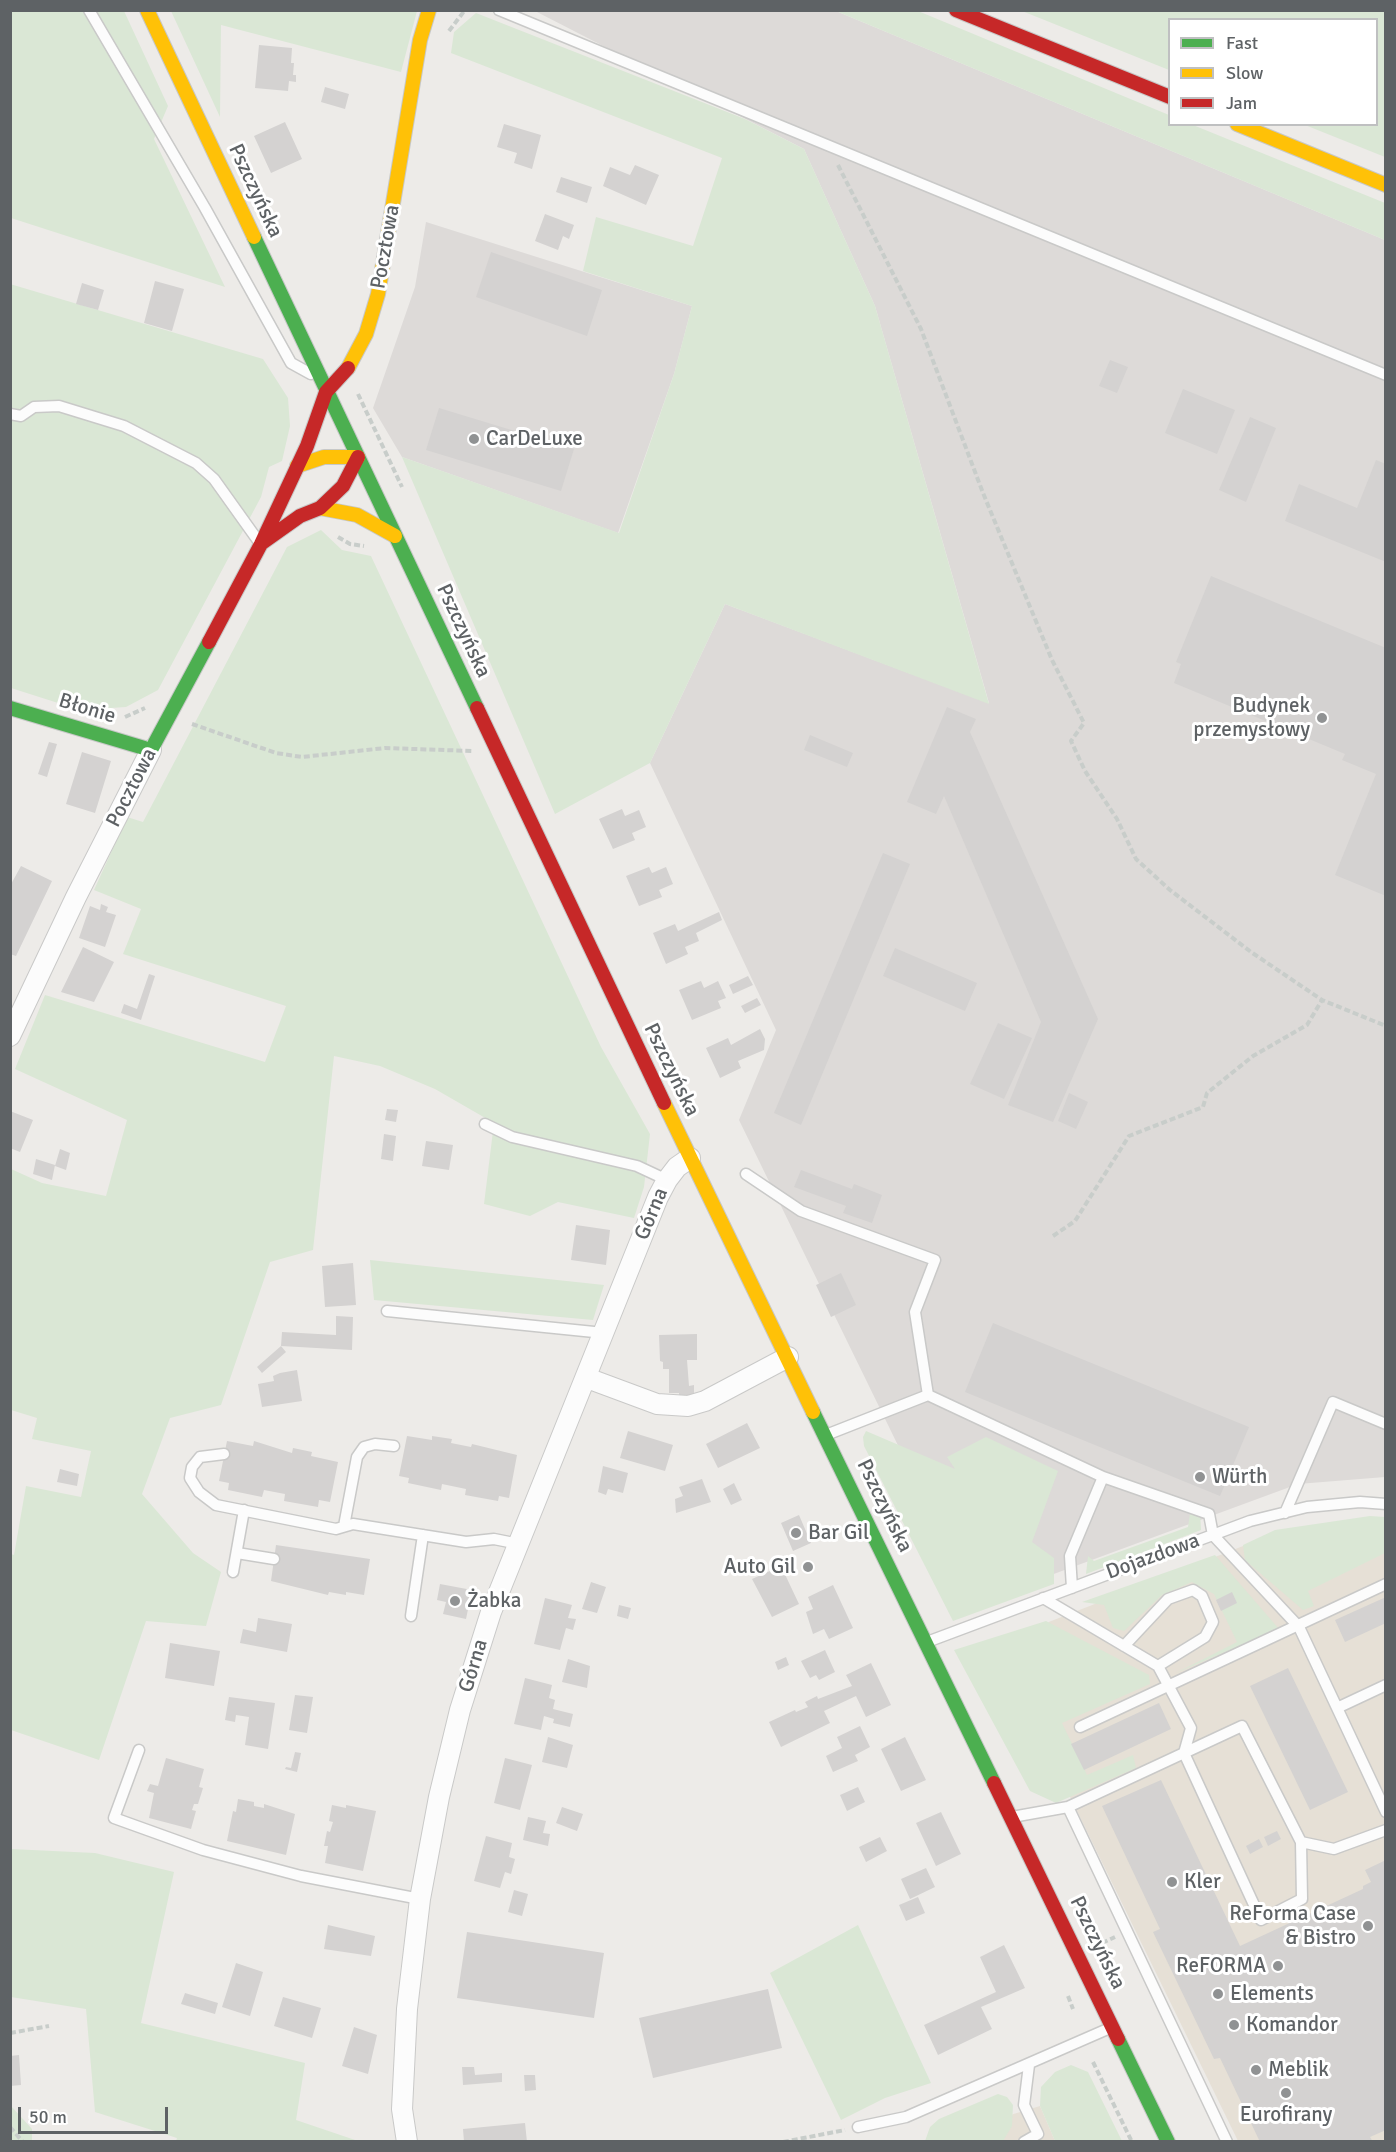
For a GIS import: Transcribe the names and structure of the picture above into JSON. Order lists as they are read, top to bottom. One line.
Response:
{"streets":{"main road":["Pszczyńska","Pocztowa","Błonie"],"street":["Górna"],"lane":["Dojazdowa"]},"crossings":[["Pszczyńska","Pocztowa"],["Pszczyńska","Górna"],["Pszczyńska","Dojazdowa"],["Pocztowa","Błonie"]],"places":["CarDeLuxe","Budynek przemysłowy","Würth","Bar Gil","Auto Gil","Żabka","Kler","ReForma Case & Bistro","ReFORMA","Elements","Komandor","Meblik","Eurofirany"],"legend":["Fast","Slow","Jam"],"scale_bar":"50 m"}
